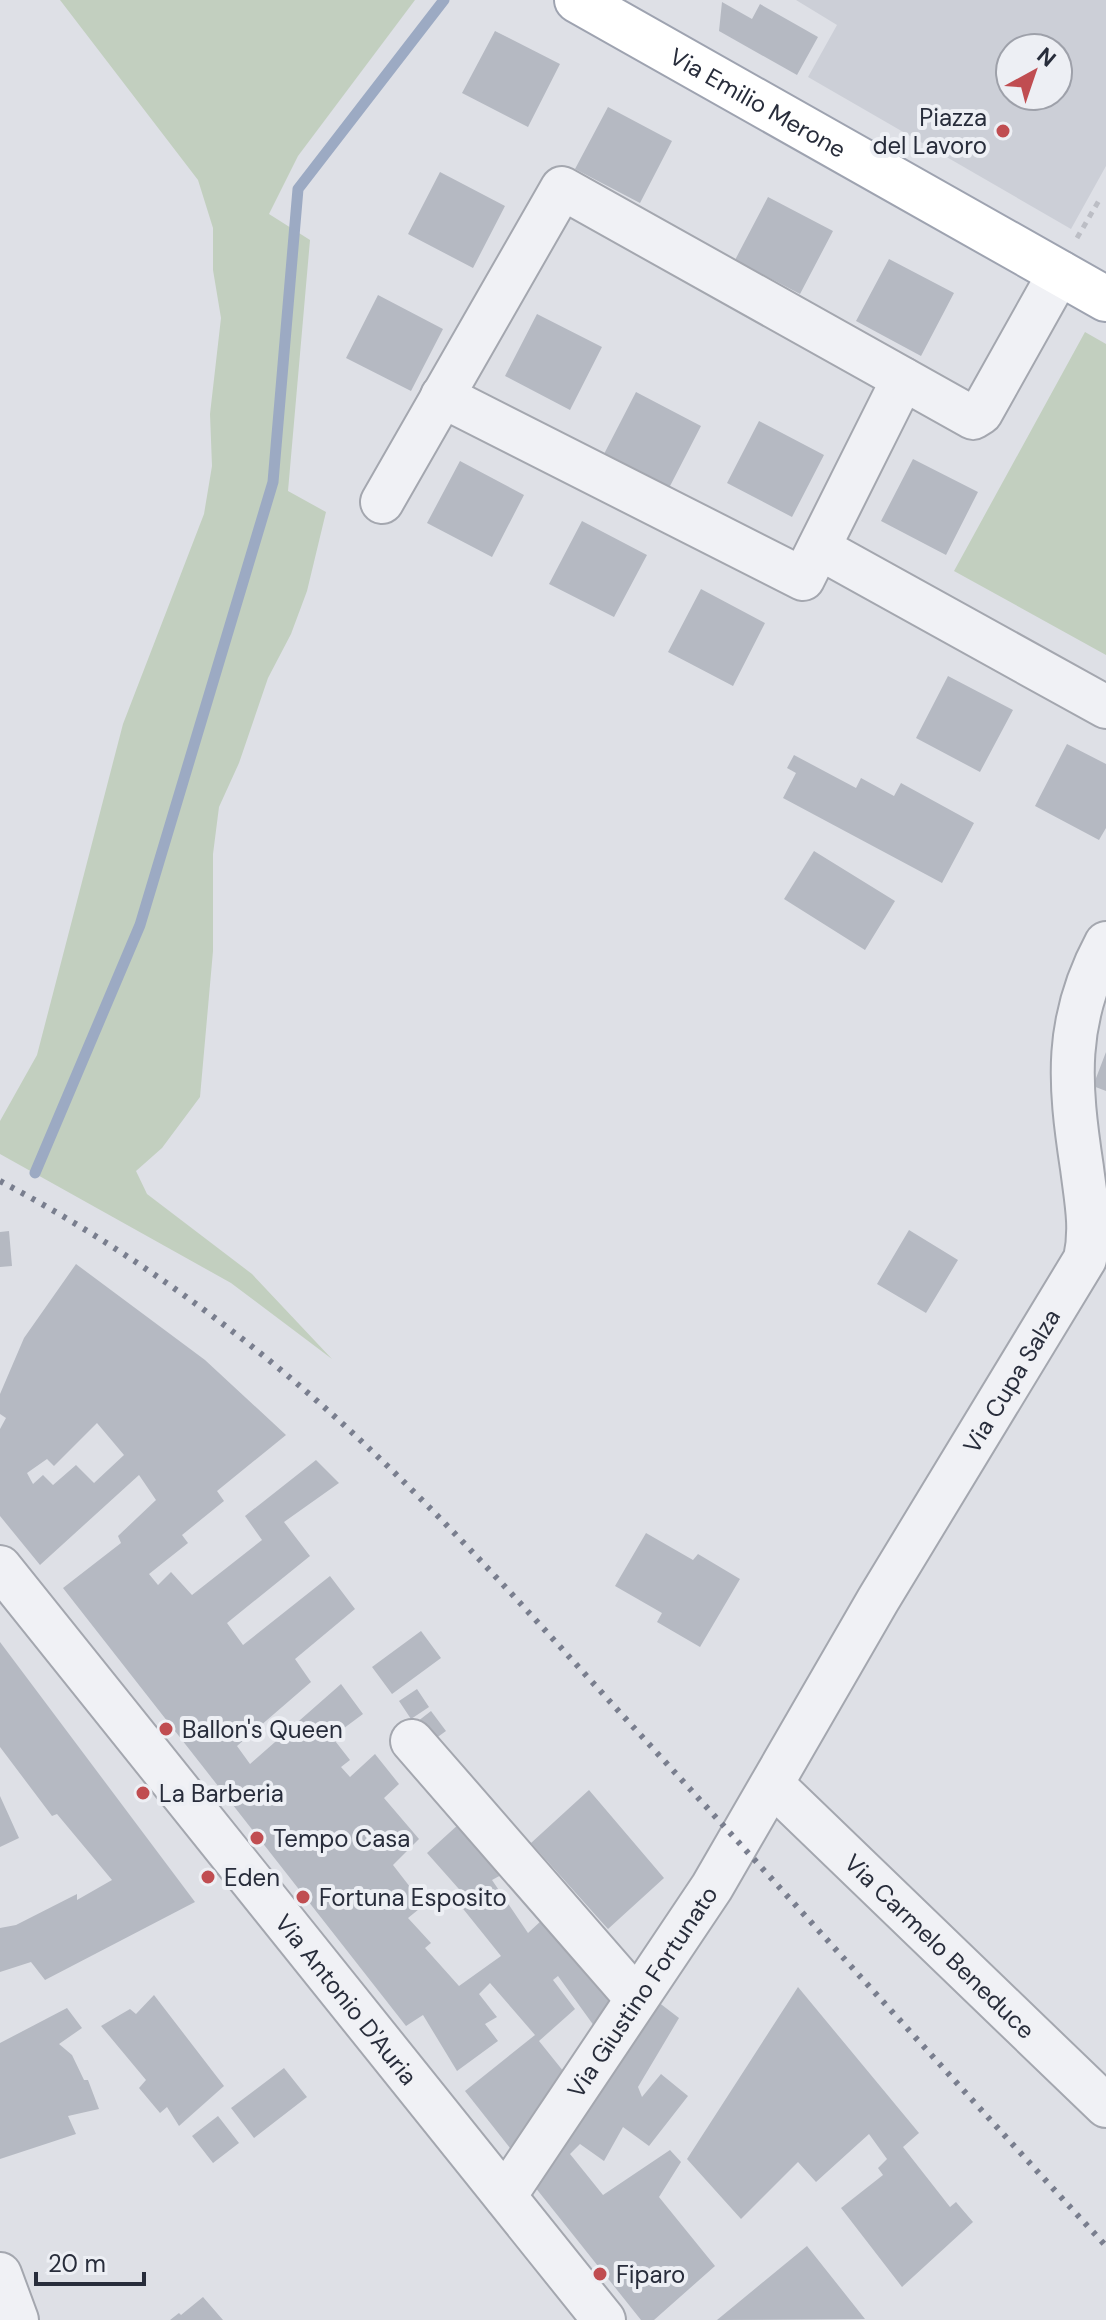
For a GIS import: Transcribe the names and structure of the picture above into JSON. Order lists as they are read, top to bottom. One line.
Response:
{"streets":{"main road":["Via Emilio Merone"],"street":["Via Cupa Salza","Via Carmelo Beneduce","Via Giustino Fortunato","Via Antonio D'Auria"]},"crossings":[["Via Cupa Salza","Via Carmelo Beneduce"],["Via Cupa Salza","Via Giustino Fortunato"],["Via Carmelo Beneduce","Via Giustino Fortunato"],["Via Giustino Fortunato","Via Antonio D'Auria"]],"places":["Piazza del Lavoro","Ballon's Queen","La Barberia","Tempo Casa","Eden","Fortuna Esposito","Fiparo"],"scale_bar":"20 m","north":"top right"}
